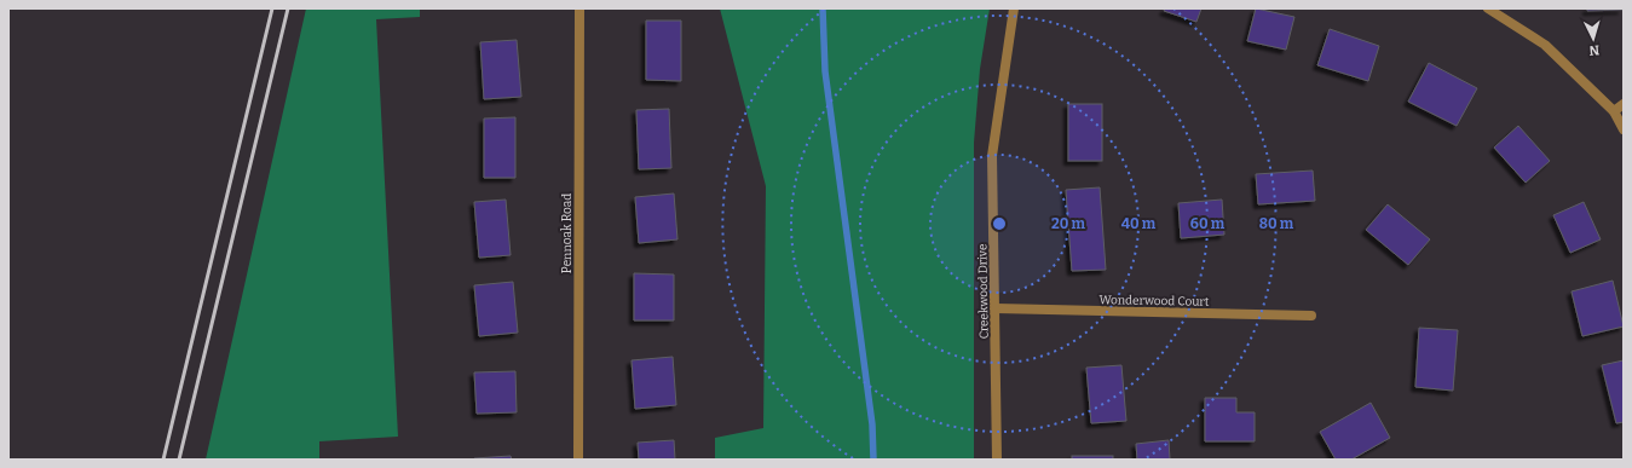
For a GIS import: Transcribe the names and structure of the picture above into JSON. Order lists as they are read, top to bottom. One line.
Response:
{"streets":{"street":["Pennoak Road","Creekwood Drive","Wonderwood Court"]},"crossings":[["Creekwood Drive","Wonderwood Court"]],"north":"bottom","rings":["20 m","40 m","60 m","80 m"]}
